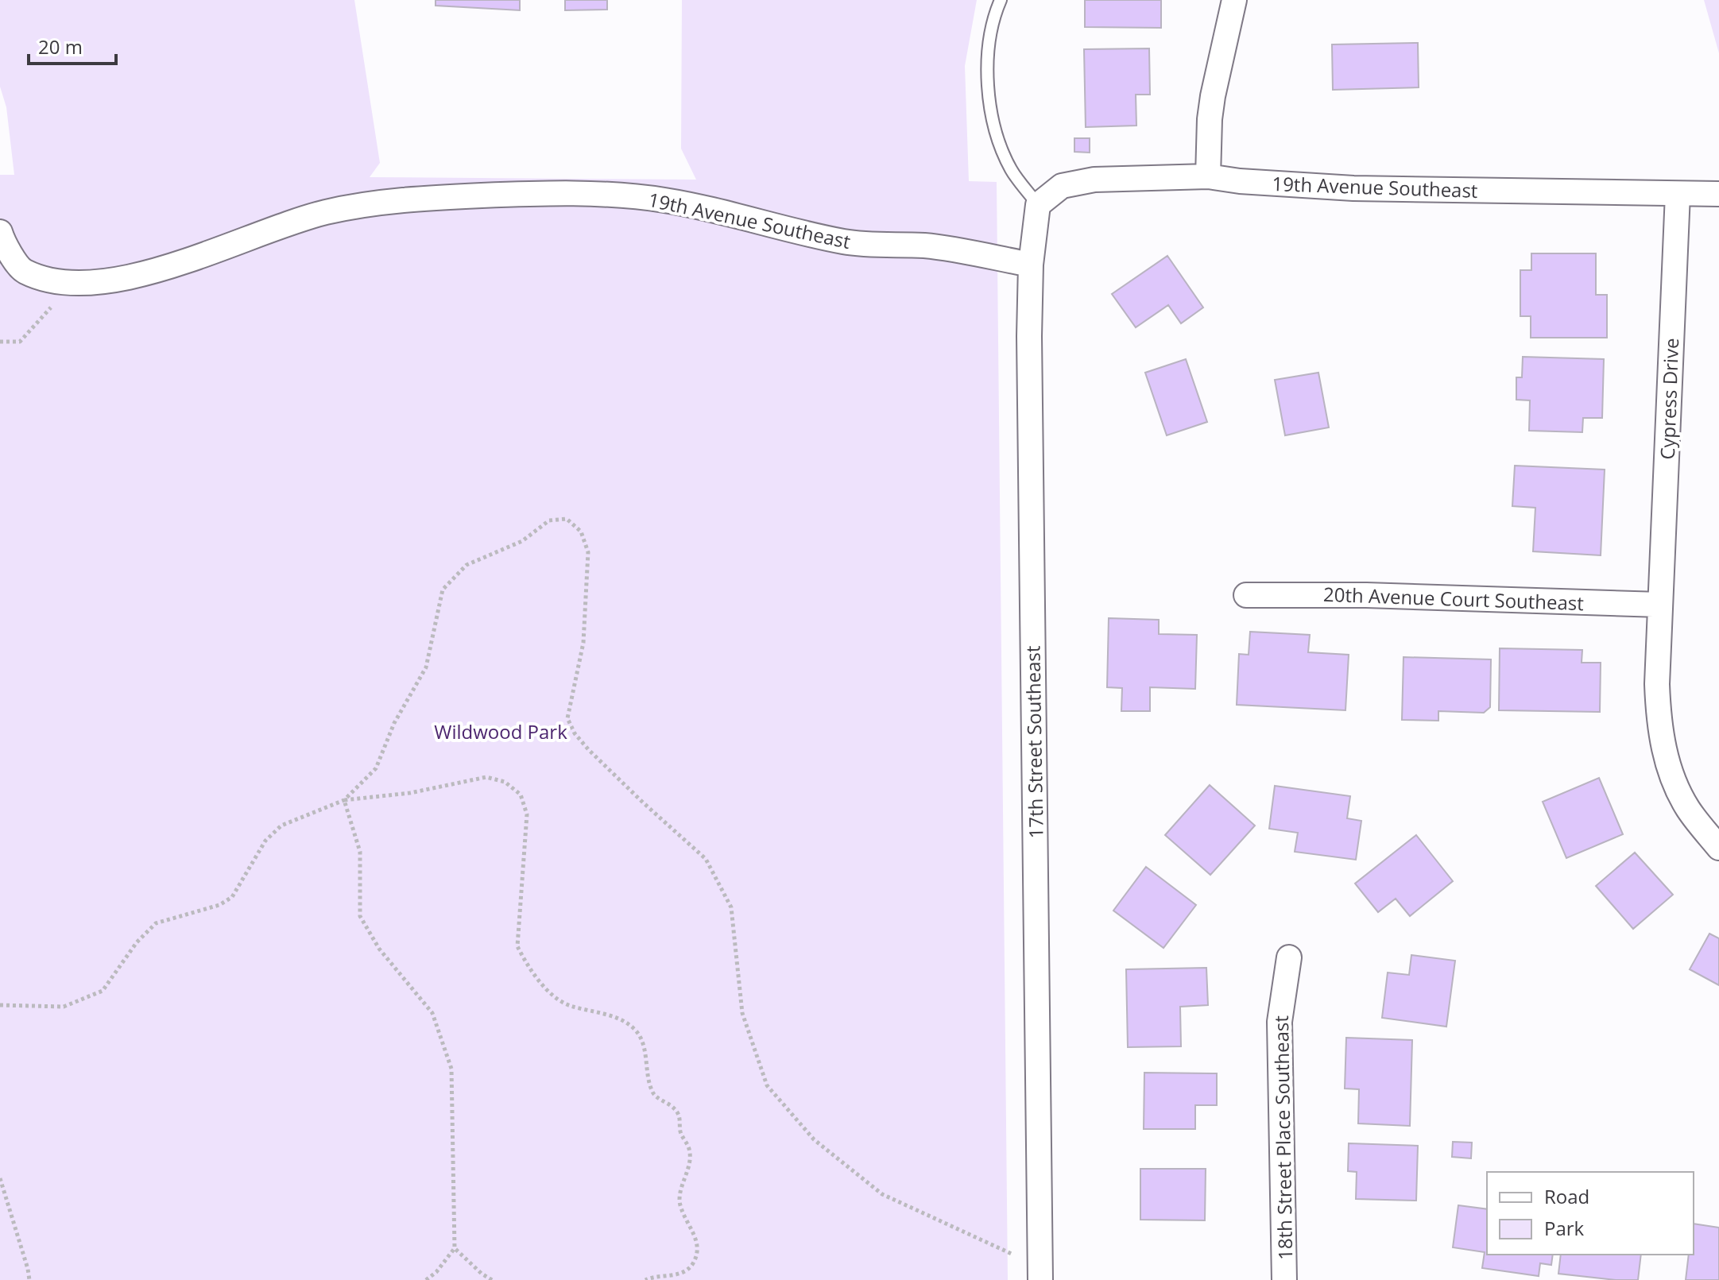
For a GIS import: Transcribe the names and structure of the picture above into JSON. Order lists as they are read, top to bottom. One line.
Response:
{"streets":{"street":["19th Avenue Southeast","Cypress Drive","20th Avenue Court Southeast","17th Street Southeast","18th Street Place Southeast"]},"crossings":[["19th Avenue Southeast","Cypress Drive"],["19th Avenue Southeast","17th Street Southeast"],["Cypress Drive","20th Avenue Court Southeast"]],"parks":["Wildwood Park"],"legend":["Road","Park"],"scale_bar":"20 m"}
